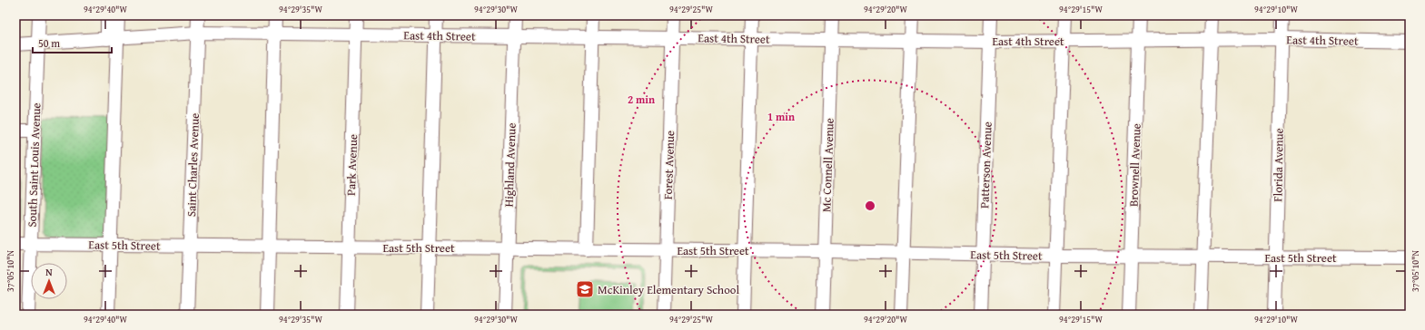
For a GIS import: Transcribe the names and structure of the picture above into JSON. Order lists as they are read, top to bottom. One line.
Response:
{"streets":{"street":["East 4th Street","South Saint Louis Avenue","Saint Charles Avenue","Park Avenue","Highland Avenue","Forest Avenue","Mc Connell Avenue","Patterson Avenue","Brownell Avenue","Florida Avenue","East 5th Street"]},"crossings":[["East 4th Street","South Saint Louis Avenue"],["East 4th Street","Saint Charles Avenue"],["East 4th Street","Park Avenue"],["East 4th Street","Highland Avenue"],["East 4th Street","Forest Avenue"],["East 4th Street","Mc Connell Avenue"],["East 4th Street","Patterson Avenue"],["East 4th Street","Brownell Avenue"],["East 4th Street","Florida Avenue"],["South Saint Louis Avenue","East 5th Street"],["Saint Charles Avenue","East 5th Street"],["Park Avenue","East 5th Street"],["Highland Avenue","East 5th Street"],["Forest Avenue","East 5th Street"],["Mc Connell Avenue","East 5th Street"],["Patterson Avenue","East 5th Street"],["Brownell Avenue","East 5th Street"],["Florida Avenue","East 5th Street"]],"places":{"school or university":["McKinley Elementary School"]},"scale_bar":"50 m","north":"top","coordinates":["94°29'40\"W","94°29'35\"W","94°29'30\"W","94°29'25\"W","94°29'20\"W","94°29'15\"W","94°29'10\"W","37°05'10\"N"],"rings":["2 min","1 min"]}
